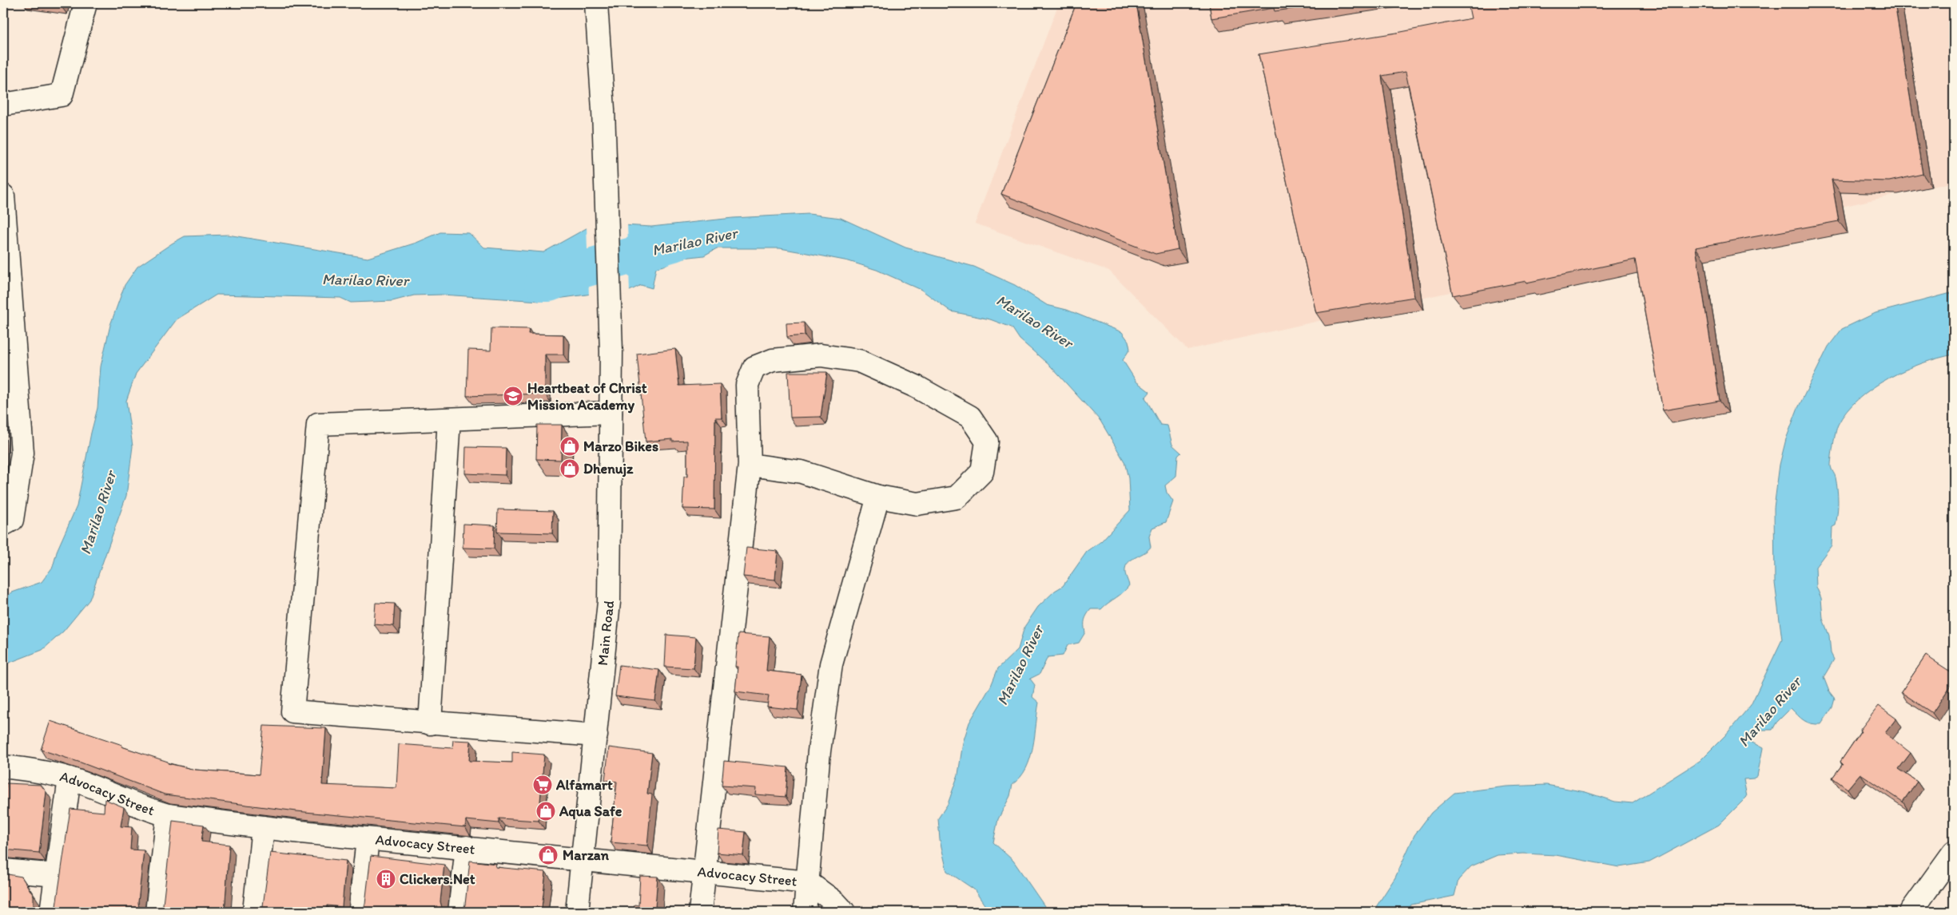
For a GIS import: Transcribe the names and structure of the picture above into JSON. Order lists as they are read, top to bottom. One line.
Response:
{"streets":{"street":["Main Road","Advocacy Street"]},"crossings":[["Main Road","Advocacy Street"]],"water":["Marilao River"],"places":{"school or university":["Heartbeat of Christ Mission Academy"],"shop":["Marzo Bikes","Dhenujz","Aqua Safe","Marzan"],"supermarket":["Alfamart"],"building":["Clickers.Net"]}}
